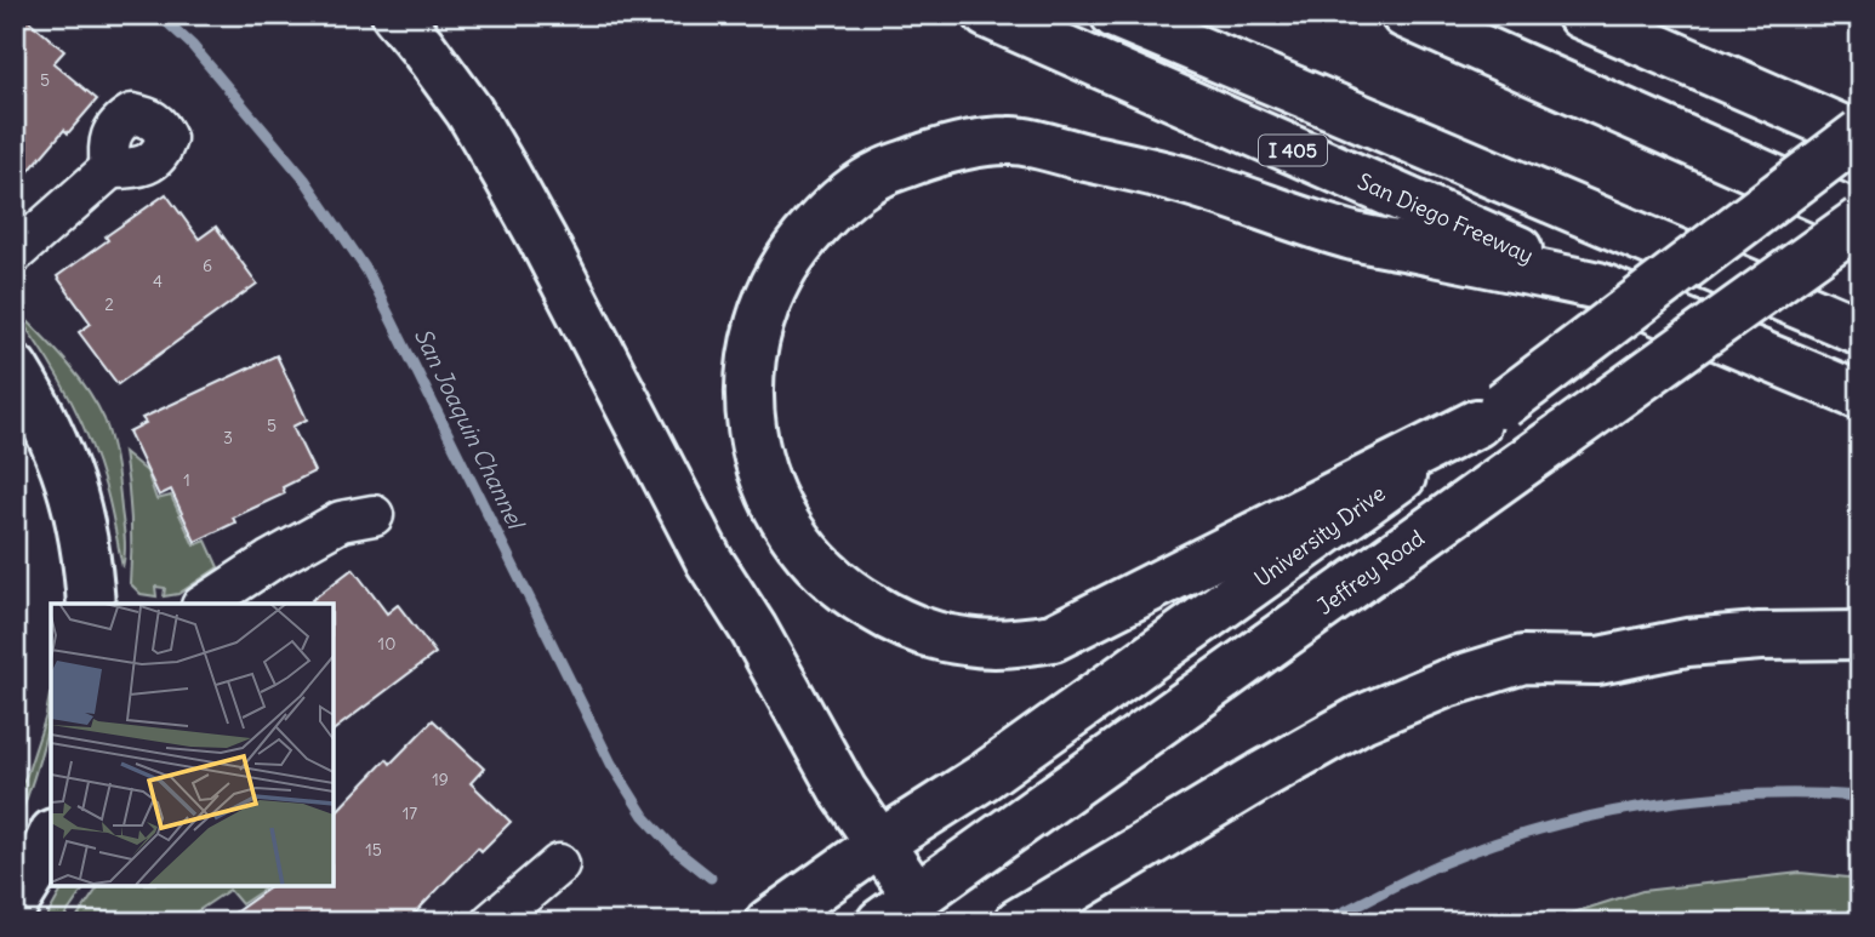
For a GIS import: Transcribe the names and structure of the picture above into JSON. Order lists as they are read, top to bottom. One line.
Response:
{"streets":{"main road":["I 405","San Diego Freeway","University Drive","Jeffrey Road"]},"water":["San Joaquin Channel"],"house_numbers":["5","6","4","2","5","3","1","10","19","17","15"]}
